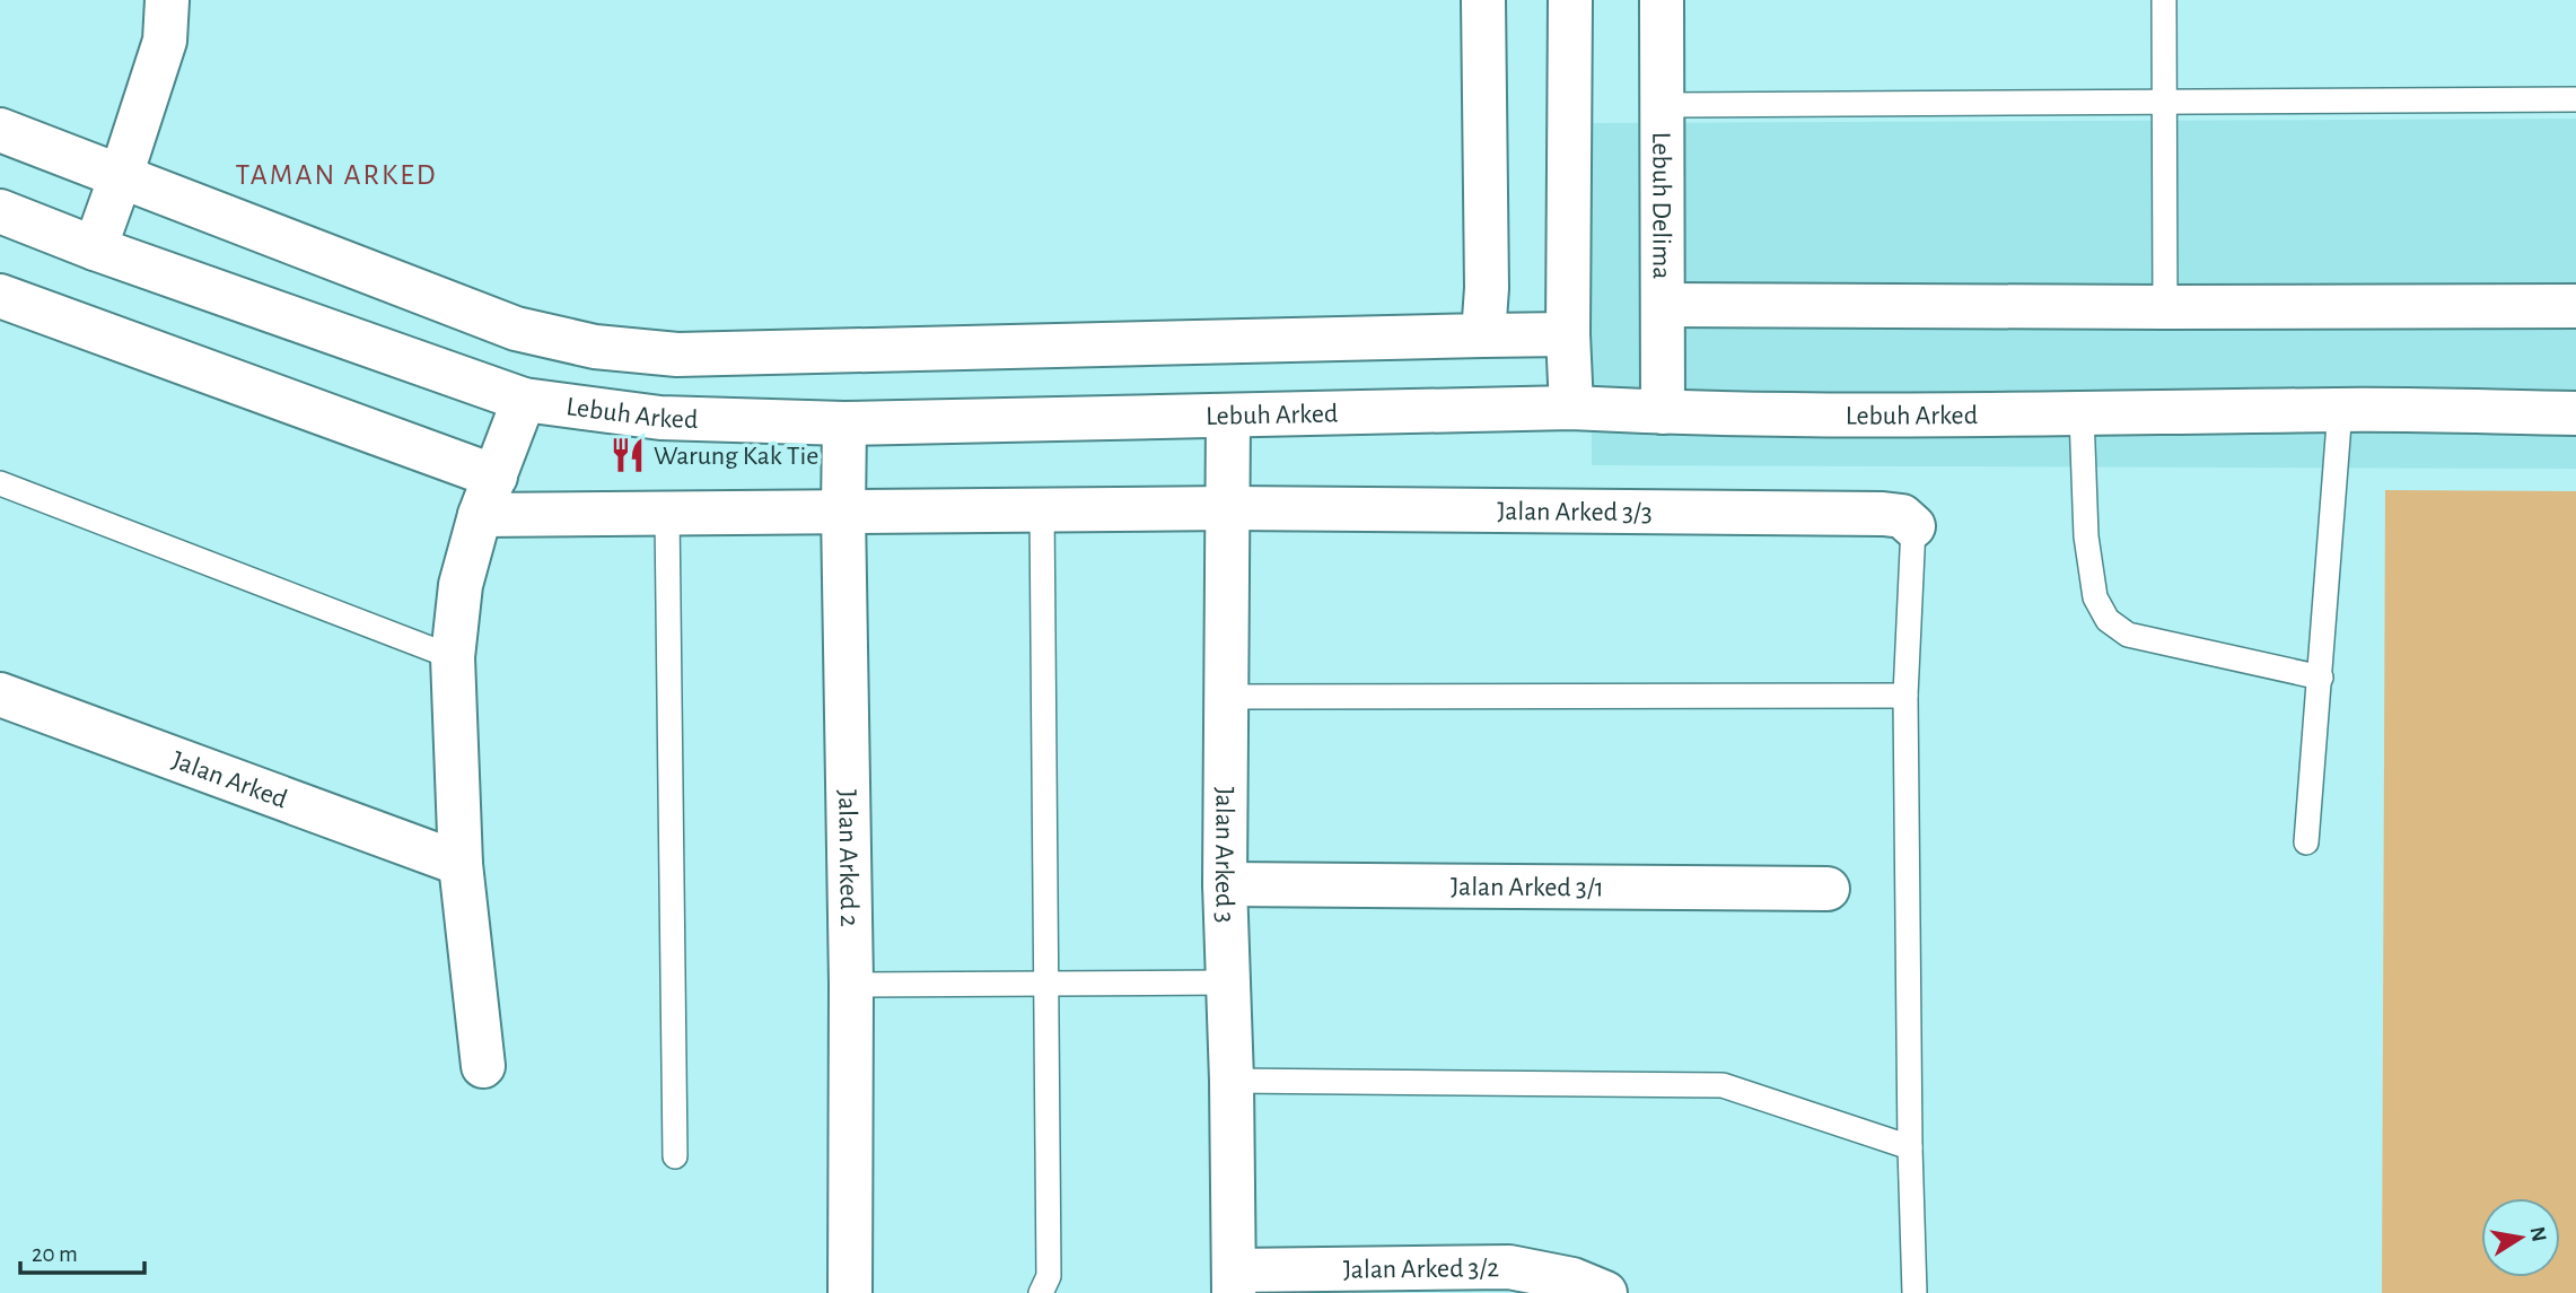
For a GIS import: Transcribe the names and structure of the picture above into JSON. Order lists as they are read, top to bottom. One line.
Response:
{"streets":{"street":["Lebuh Delima","Lebuh Arked","Jalan Arked 3/3","Jalan Arked","Jalan Arked 3","Jalan Arked 2","Jalan Arked 3/1","Jalan Arked 3/2"]},"crossings":[["Lebuh Delima","Lebuh Arked"],["Lebuh Arked","Jalan Arked 3"],["Lebuh Arked","Jalan Arked 2"],["Jalan Arked 3/3","Jalan Arked 3"],["Jalan Arked 3/3","Jalan Arked 2"],["Jalan Arked 3","Jalan Arked 3/1"],["Jalan Arked 3","Jalan Arked 3/2"]],"districts":["TAMAN ARKED"],"places":{"restaurant":["Warung Kak Tie"]},"scale_bar":"20 m","north":"right"}
